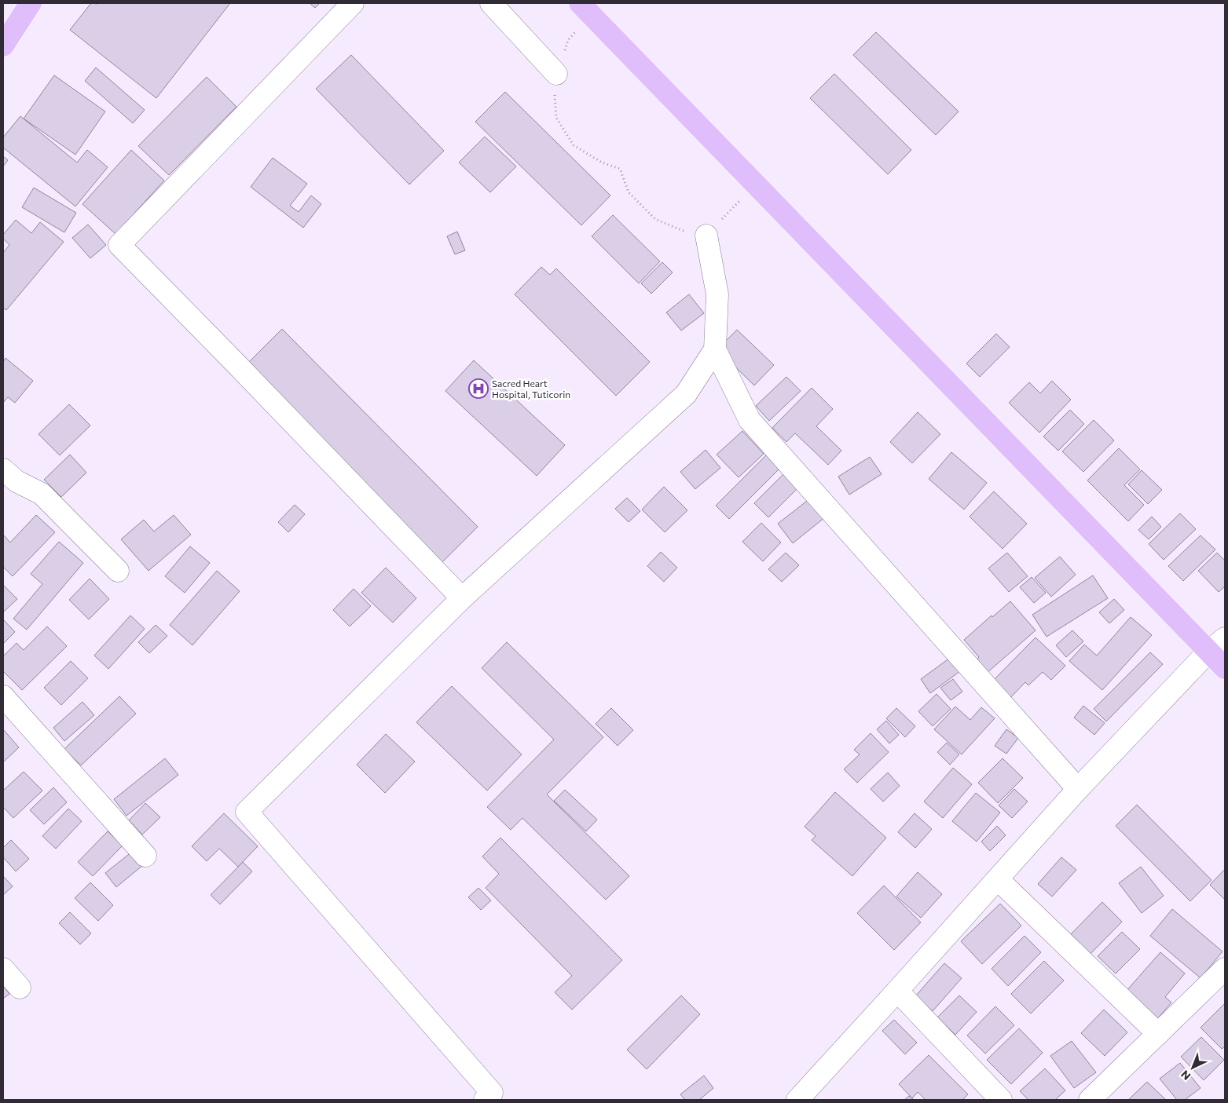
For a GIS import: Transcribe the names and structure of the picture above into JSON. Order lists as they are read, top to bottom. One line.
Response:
{"places":{"hospital":["Sacred Heart Hospital, Tuticorin"]},"north":"bottom left"}
